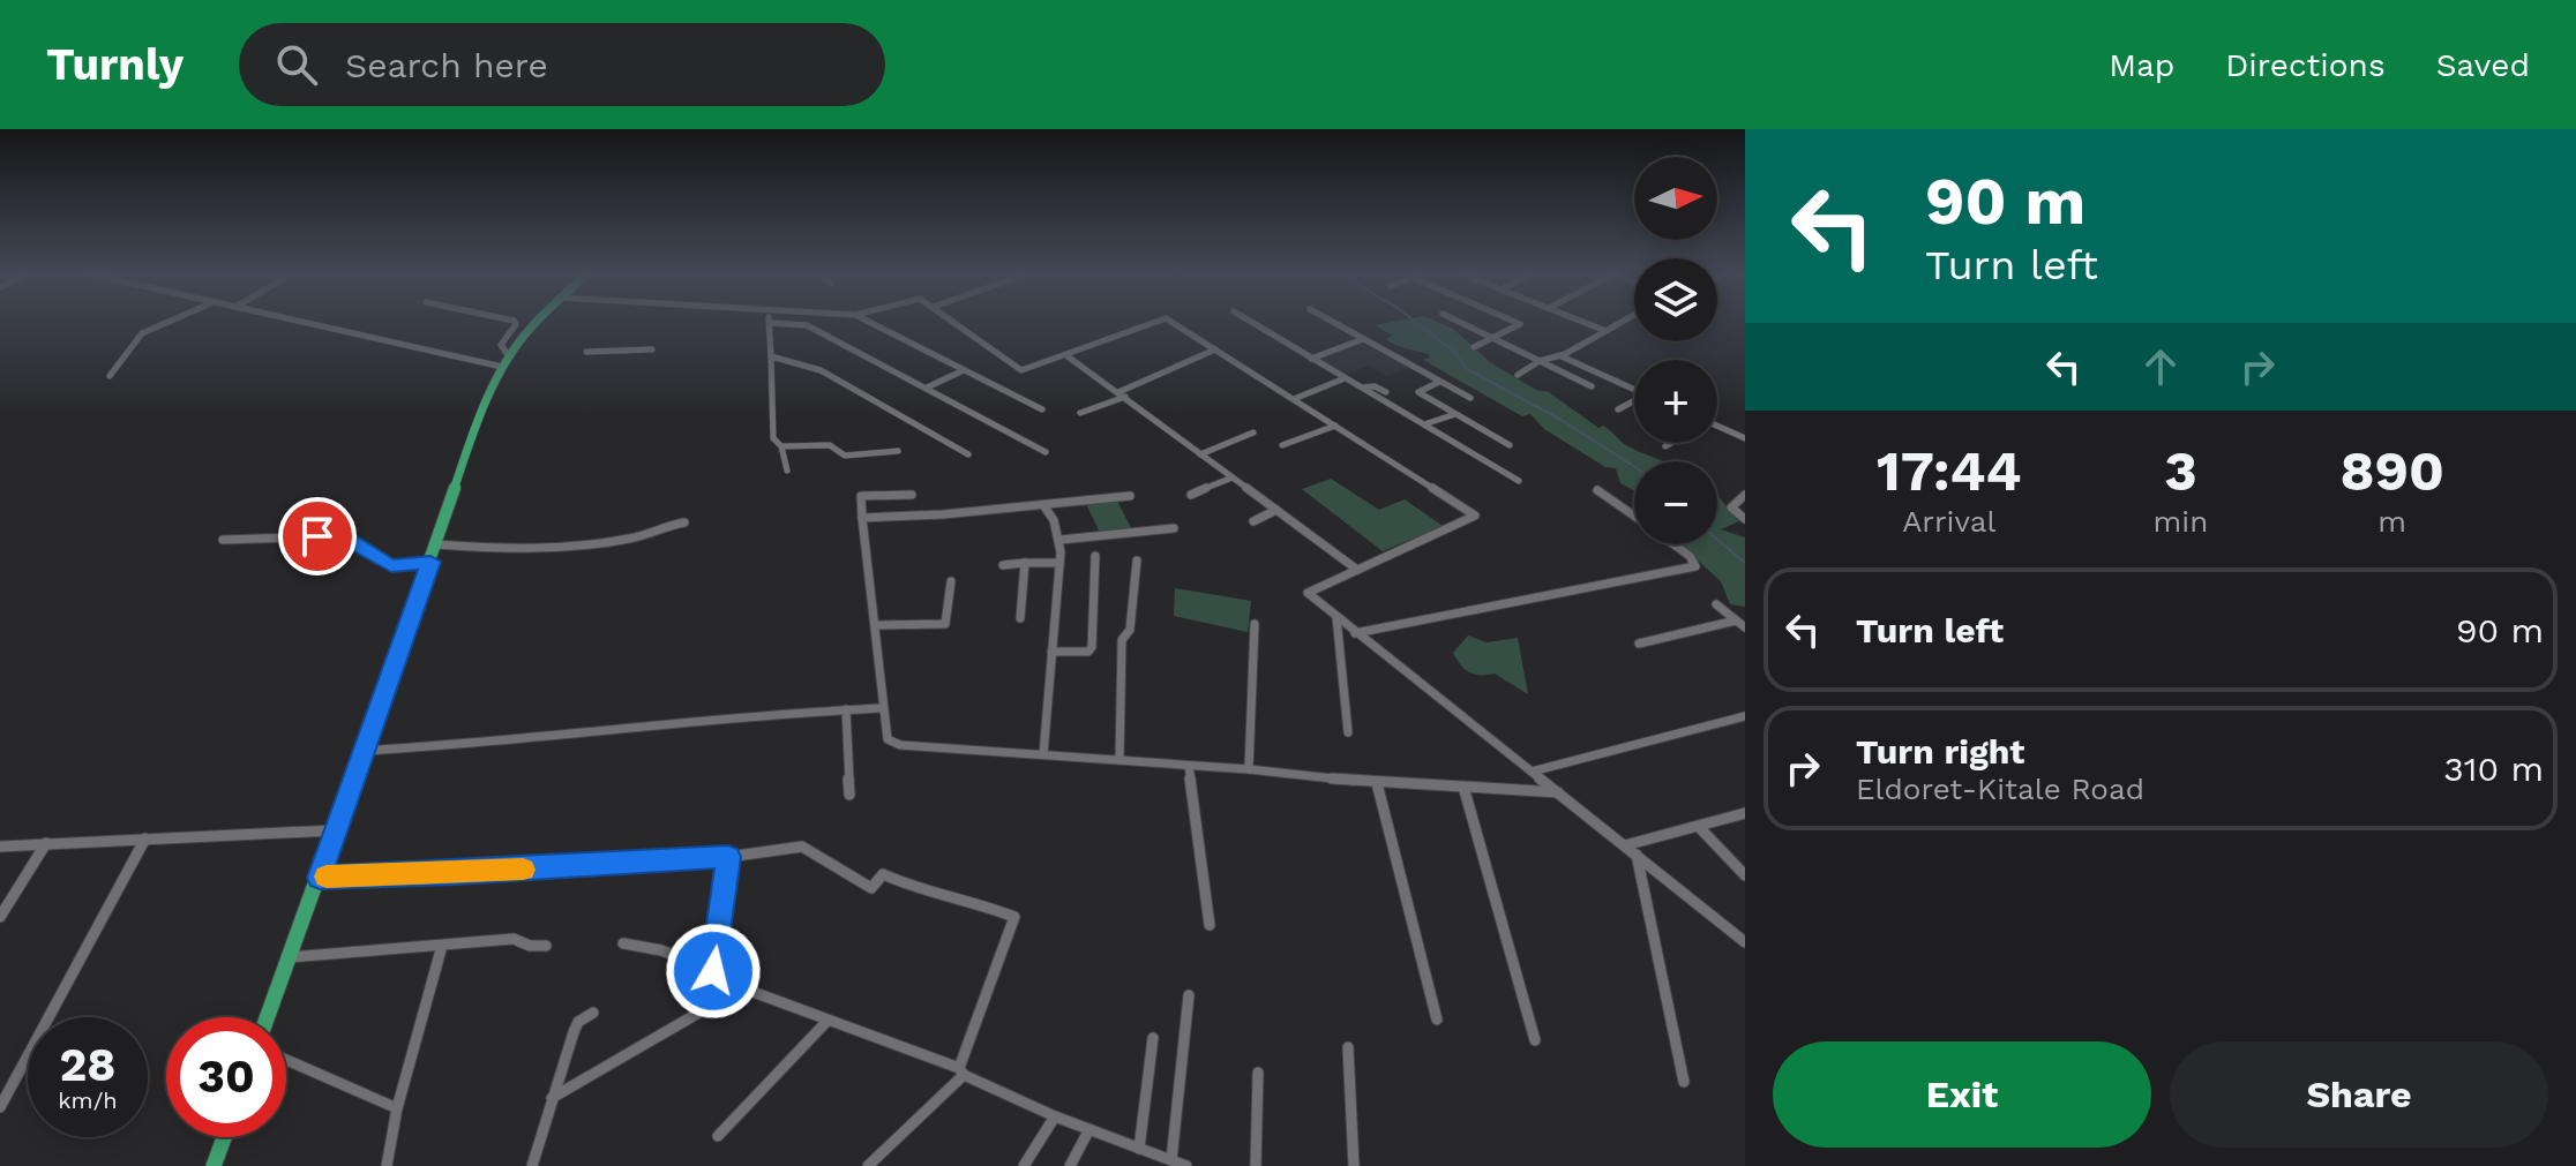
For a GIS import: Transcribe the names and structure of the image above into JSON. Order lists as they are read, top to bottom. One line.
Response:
{"north":"right","page":{"header":"Turnly","search":"Search here","nav":["Map","Directions","Saved"],"turn":["90 m","Turn left"],"map_buttons":["+","−"],"eta":["17:44","Arrival","3","min","890","m"],"list":[{"name":"Turn left","value":"90 m"},{"name":"Turn right","note":"Eldoret-Kitale Road","value":"310 m"}],"speed":"28 km/h","limit":"30","buttons":["Exit","Share"]}}
